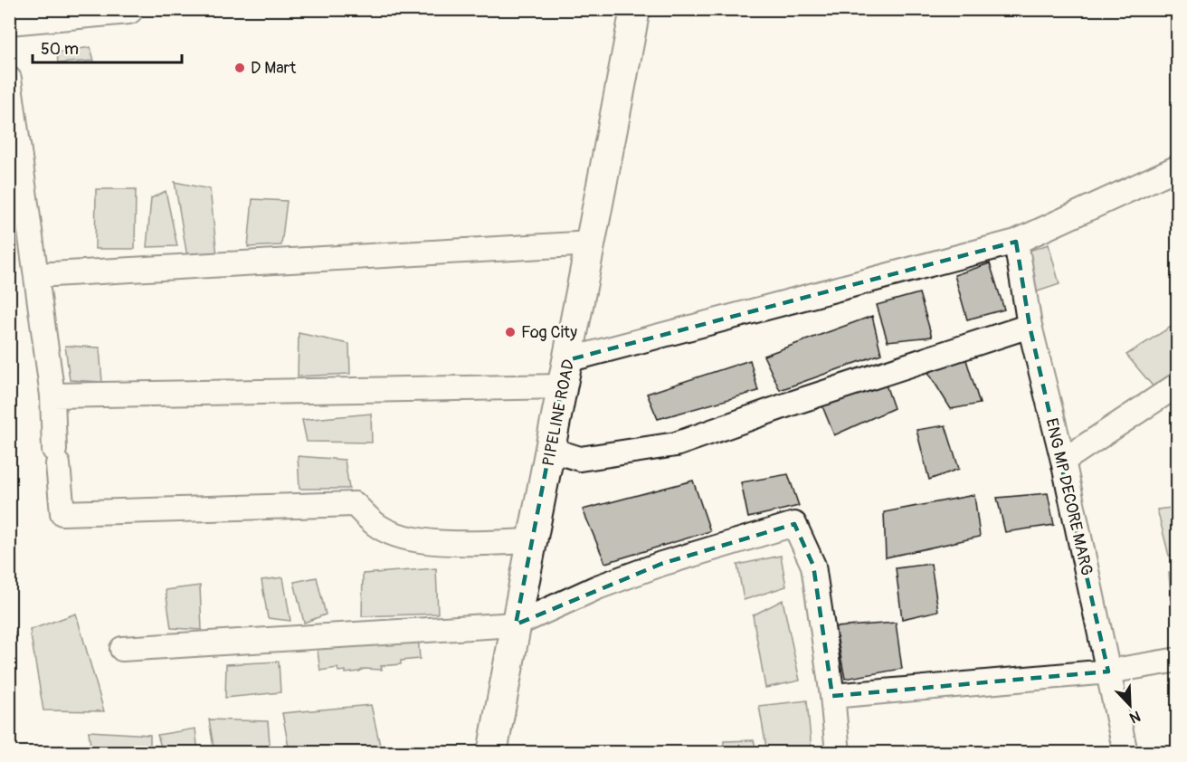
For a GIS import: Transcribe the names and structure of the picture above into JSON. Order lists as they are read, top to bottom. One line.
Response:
{"streets":{"street":["PIPELINE ROAD","ENG MP DECORE MARG"]},"places":["D Mart","Fog City"],"scale_bar":"50 m","north":"bottom right"}
